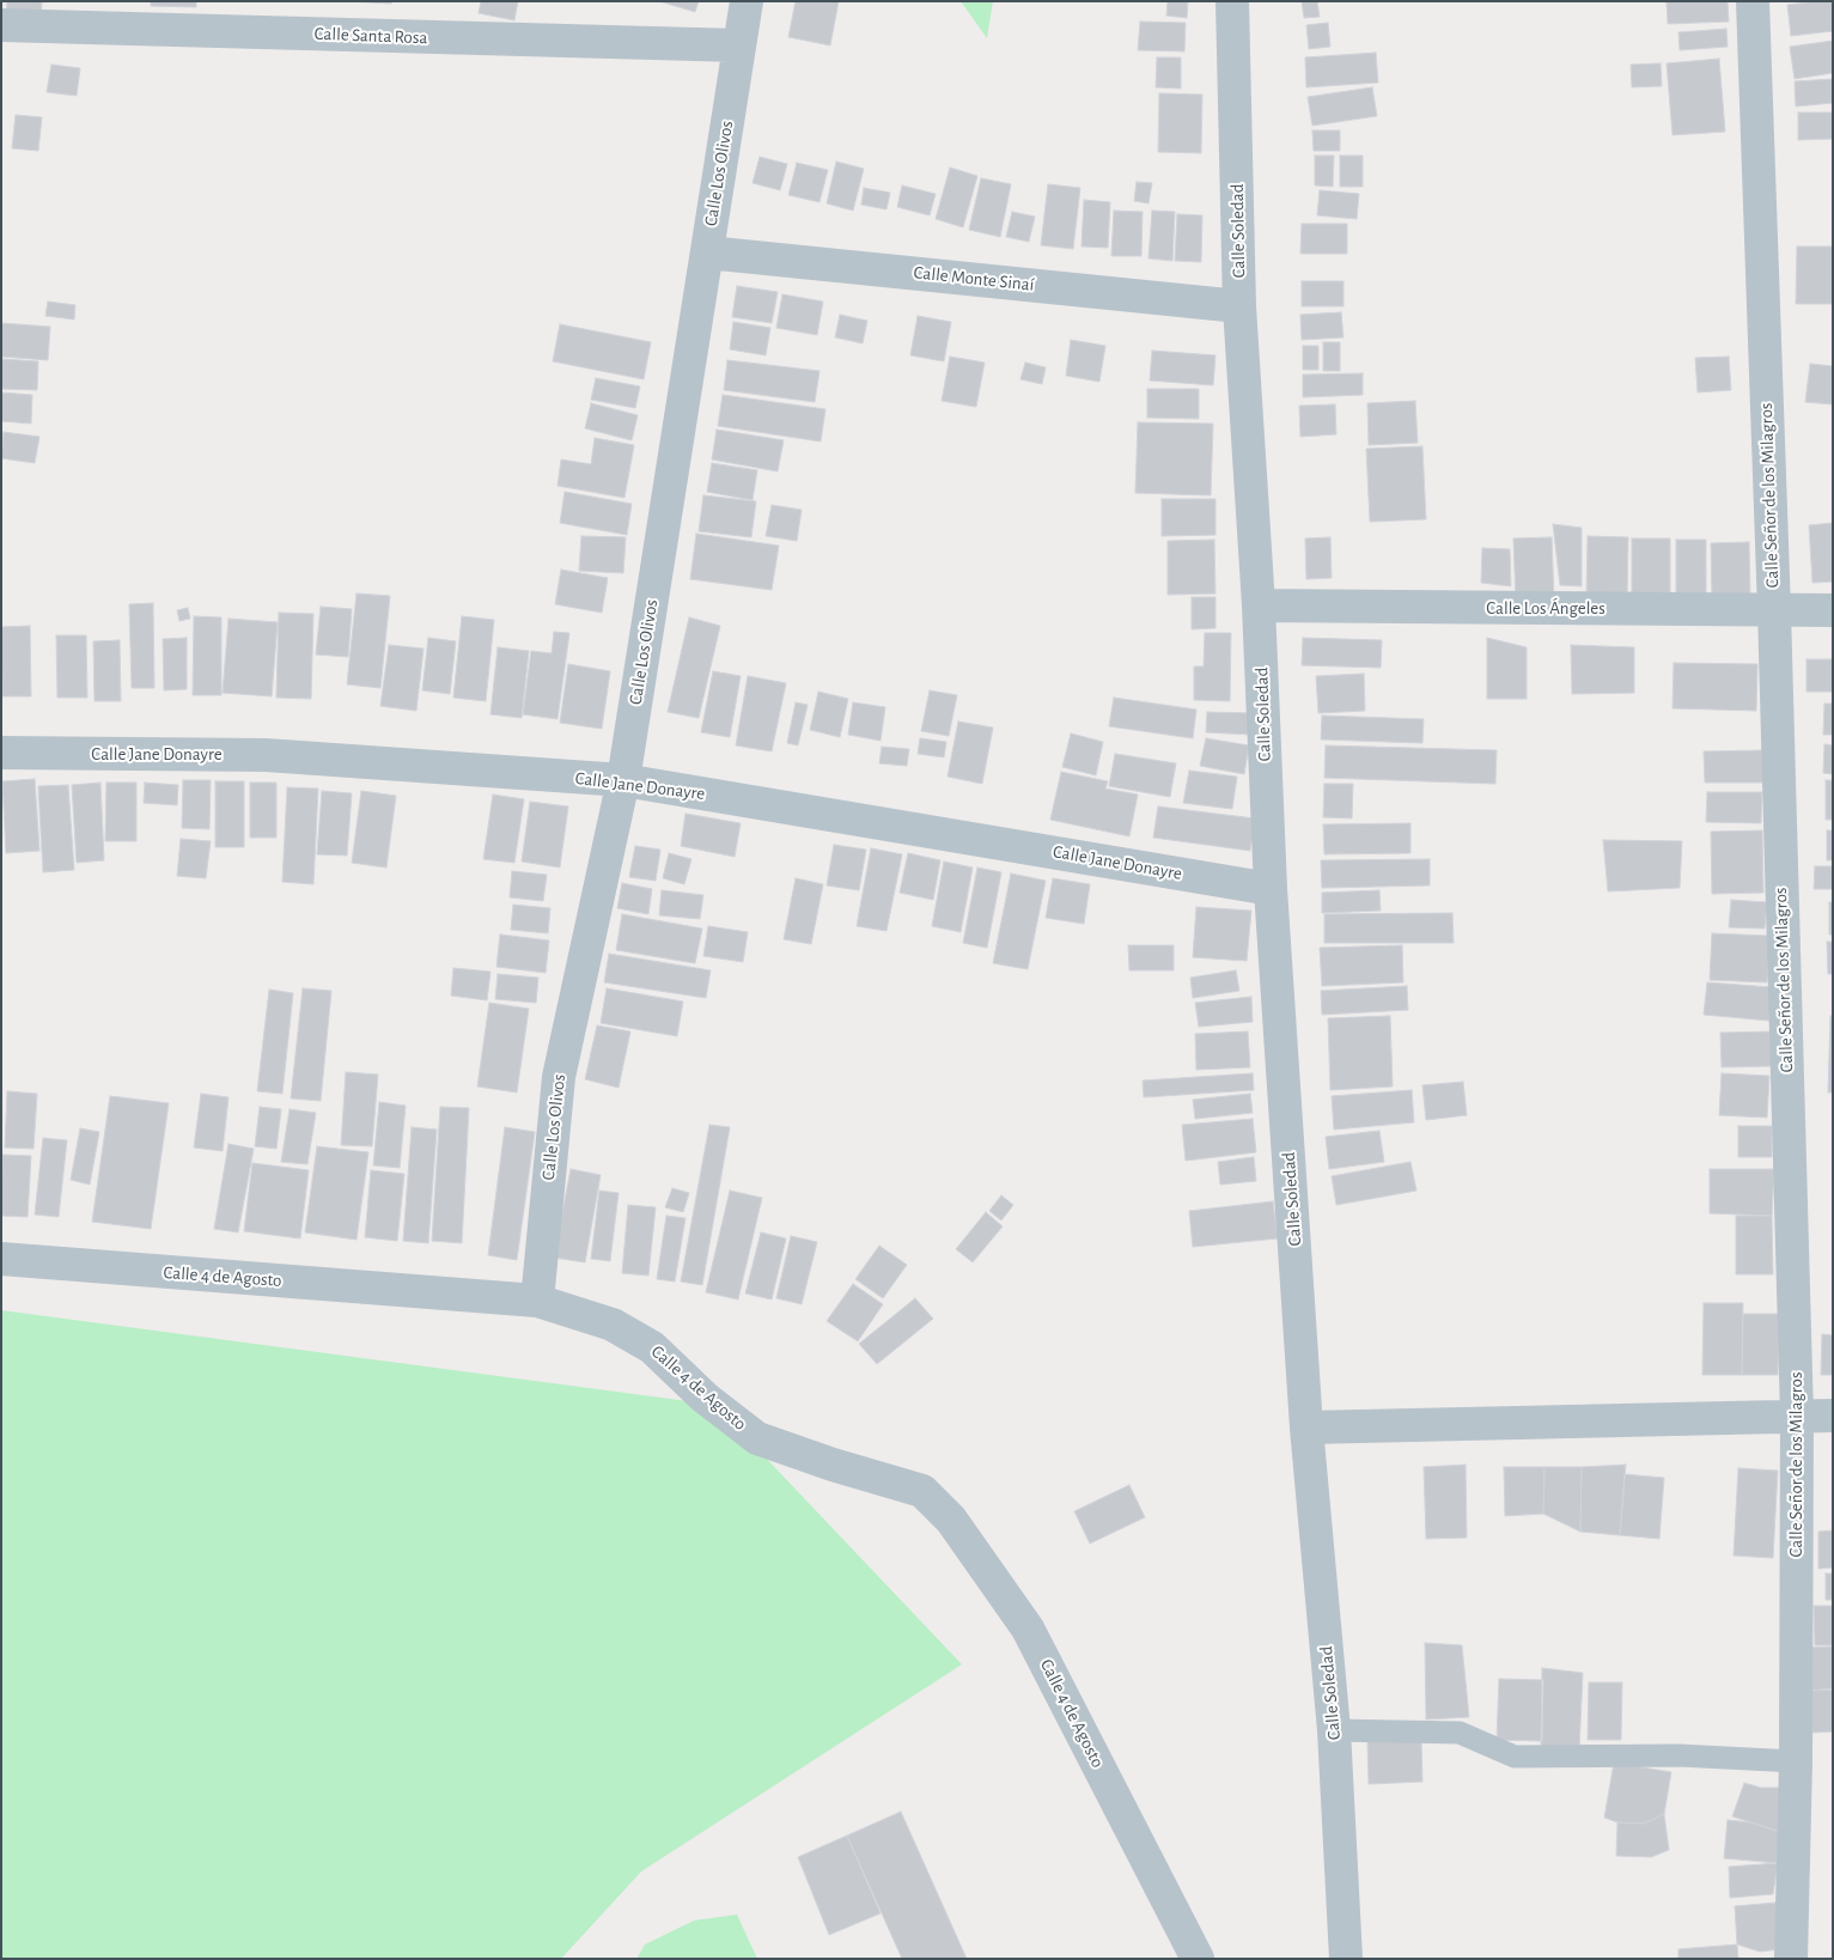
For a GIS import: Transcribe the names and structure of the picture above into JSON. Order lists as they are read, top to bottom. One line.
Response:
{"streets":{"street":["Calle Santa Rosa","Calle Los Olivos","Calle Soledad","Calle Monte Sinaí","Calle Señor de los Milagros","Calle Los Ángeles","Calle Jane Donayre","Calle 4 de Agosto"]},"crossings":[["Calle Santa Rosa","Calle Los Olivos"],["Calle Los Olivos","Calle Monte Sinaí"],["Calle Los Olivos","Calle Jane Donayre"],["Calle Los Olivos","Calle 4 de Agosto"],["Calle Soledad","Calle Monte Sinaí"],["Calle Soledad","Calle Los Ángeles"],["Calle Soledad","Calle Jane Donayre"],["Calle Señor de los Milagros","Calle Los Ángeles"]]}
